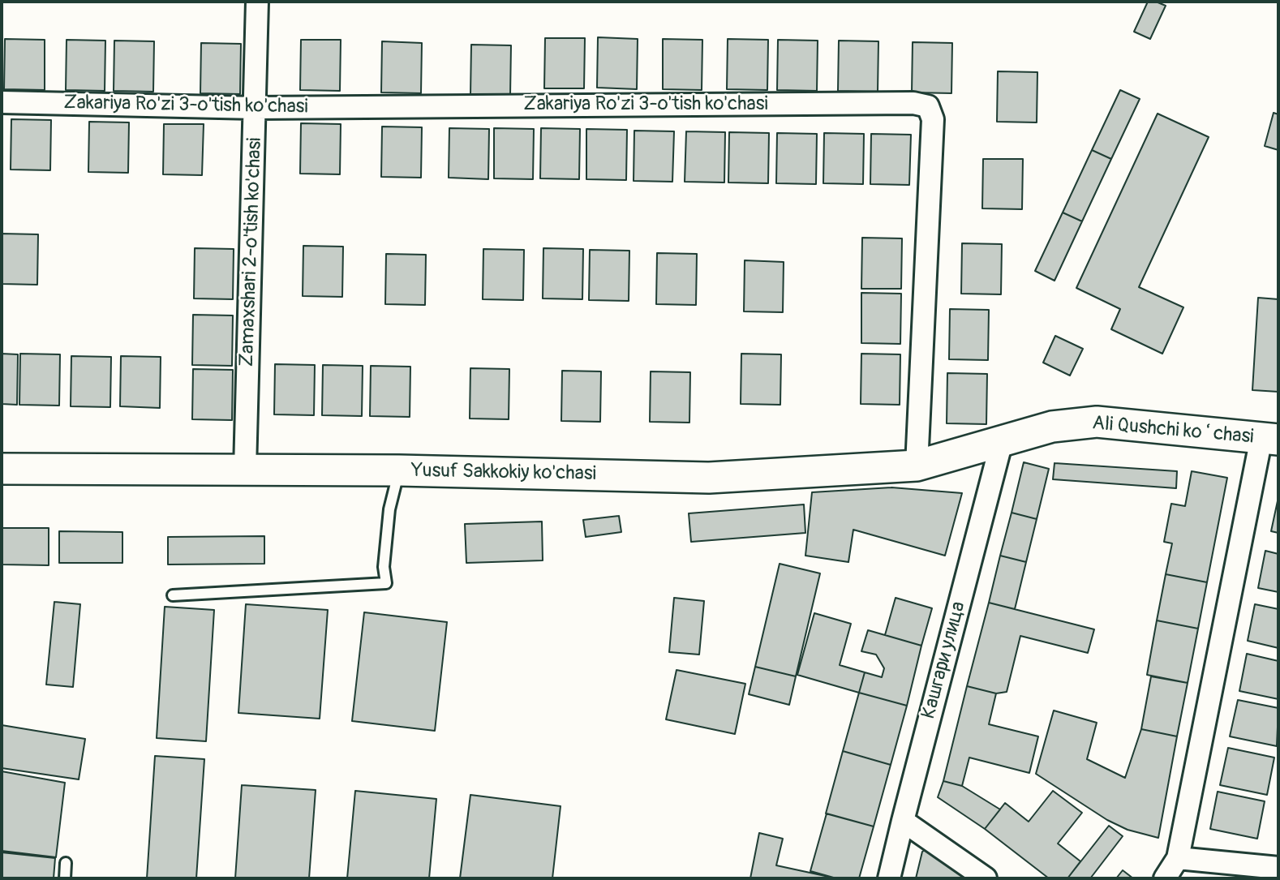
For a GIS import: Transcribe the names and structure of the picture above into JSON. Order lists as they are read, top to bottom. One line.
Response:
{"streets":{"main road":["Ali Qushchi koʻchasi","Yusuf Sakkokiy ko'chasi"],"street":["Zakariya Ro'zi 3-o'tish ko'chasi","Zamaxshari 2-o'tish ko'chasi","Кашгари улица"]},"crossings":[["Zakariya Ro'zi 3-o'tish ko'chasi","Zamaxshari 2-o'tish ko'chasi"],["Zakariya Ro'zi 3-o'tish ko'chasi","Yusuf Sakkokiy ko'chasi"],["Zamaxshari 2-o'tish ko'chasi","Yusuf Sakkokiy ko'chasi"],["Ali Qushchi koʻchasi","Yusuf Sakkokiy ko'chasi"],["Ali Qushchi koʻchasi","Кашгари улица"],["Yusuf Sakkokiy ko'chasi","Кашгари улица"]]}
